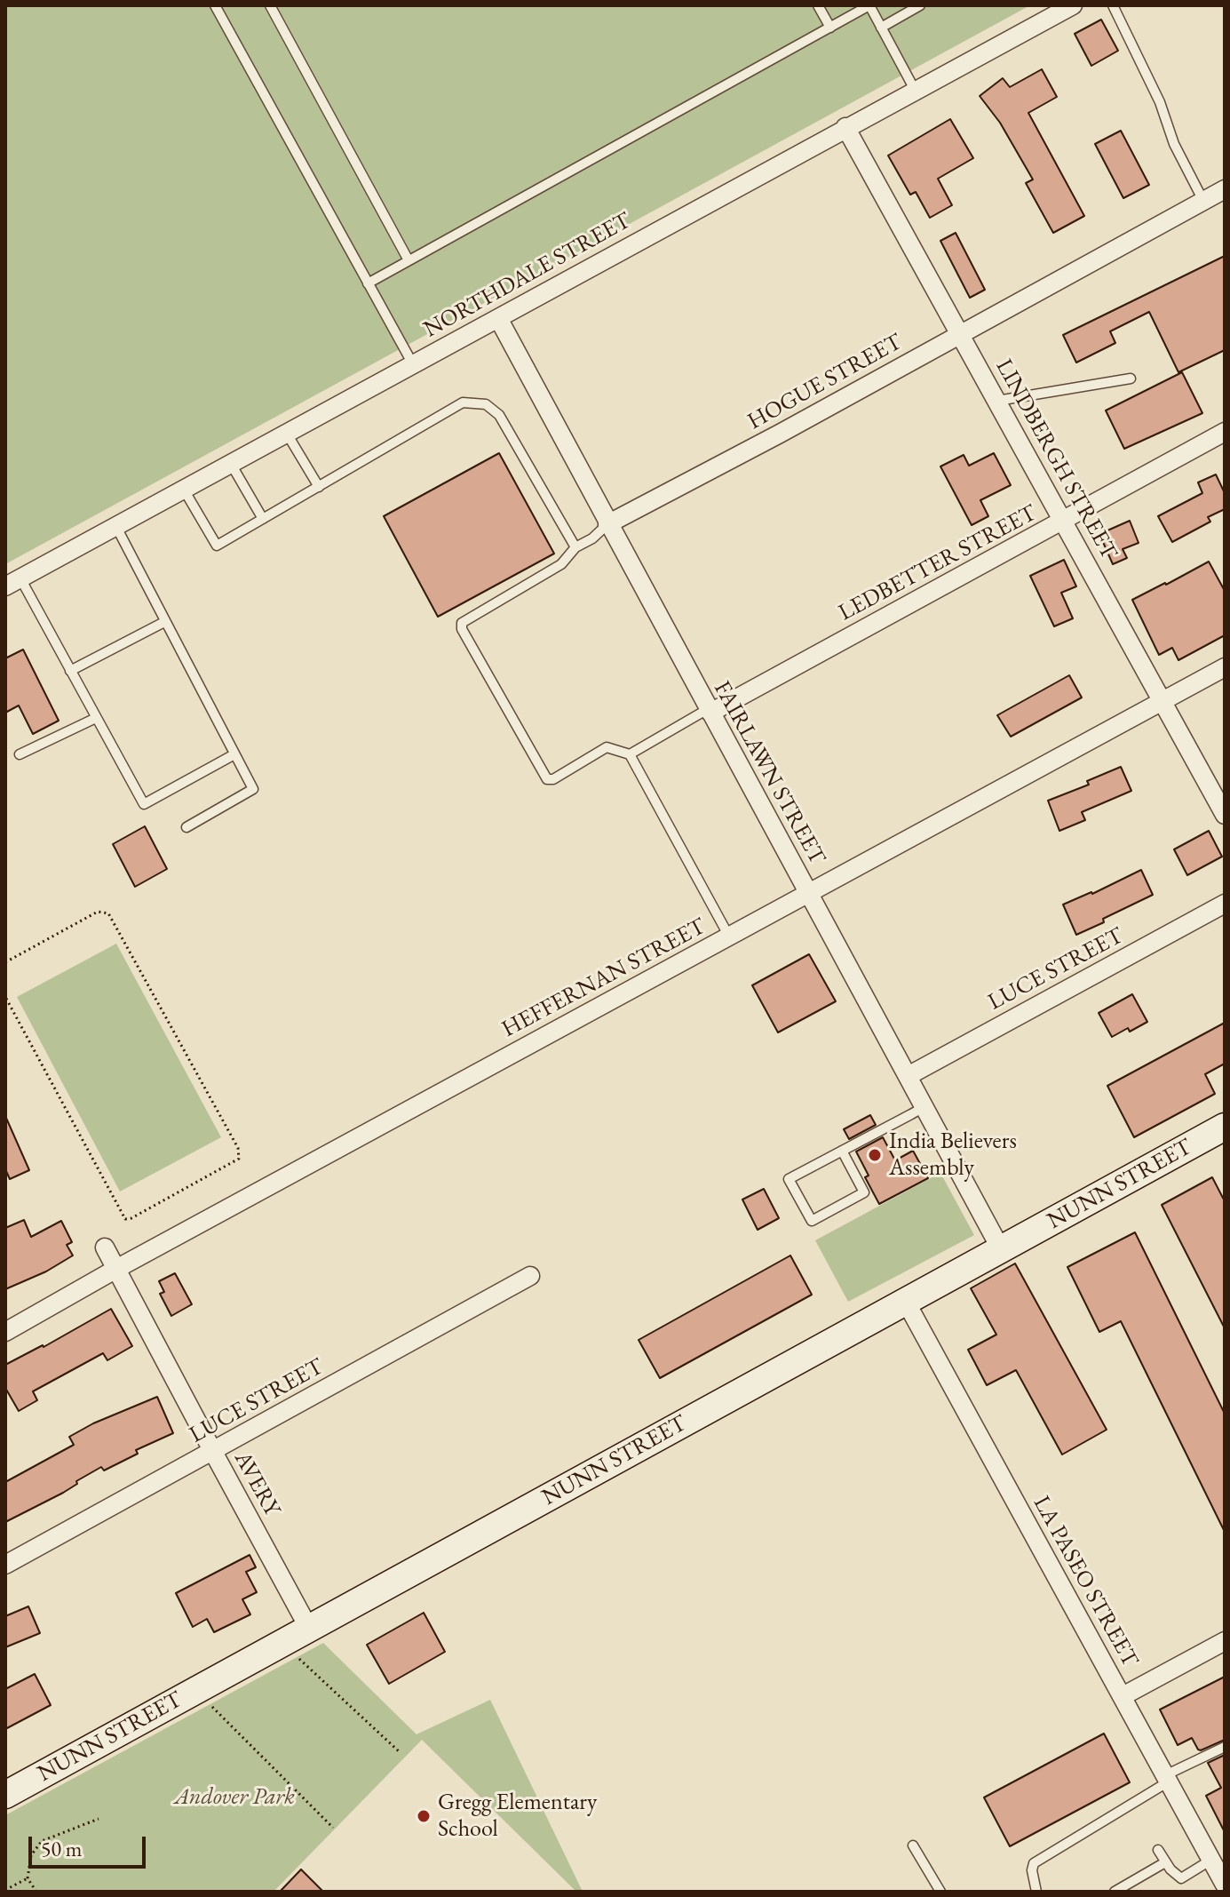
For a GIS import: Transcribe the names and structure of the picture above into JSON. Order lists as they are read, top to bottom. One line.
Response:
{"streets":{"street":["NORTHDALE STREET","HOGUE STREET","LINDBERGH STREET","LEDBETTER STREET","FAIRLAWN STREET","LUCE STREET","HEFFERNAN STREET","NUNN STREET","AVERY","LA PASEO STREET"]},"crossings":[["NORTHDALE STREET","LINDBERGH STREET"],["NORTHDALE STREET","FAIRLAWN STREET"],["HOGUE STREET","LINDBERGH STREET"],["HOGUE STREET","FAIRLAWN STREET"],["LINDBERGH STREET","LEDBETTER STREET"],["LINDBERGH STREET","HEFFERNAN STREET"],["LEDBETTER STREET","FAIRLAWN STREET"],["FAIRLAWN STREET","LUCE STREET"],["FAIRLAWN STREET","HEFFERNAN STREET"],["FAIRLAWN STREET","NUNN STREET"],["LUCE STREET","AVERY"],["HEFFERNAN STREET","AVERY"],["NUNN STREET","AVERY"],["NUNN STREET","LA PASEO STREET"]],"parks":["Andover Park"],"places":["India Believers Assembly","Gregg Elementary School"],"scale_bar":"50 m"}
